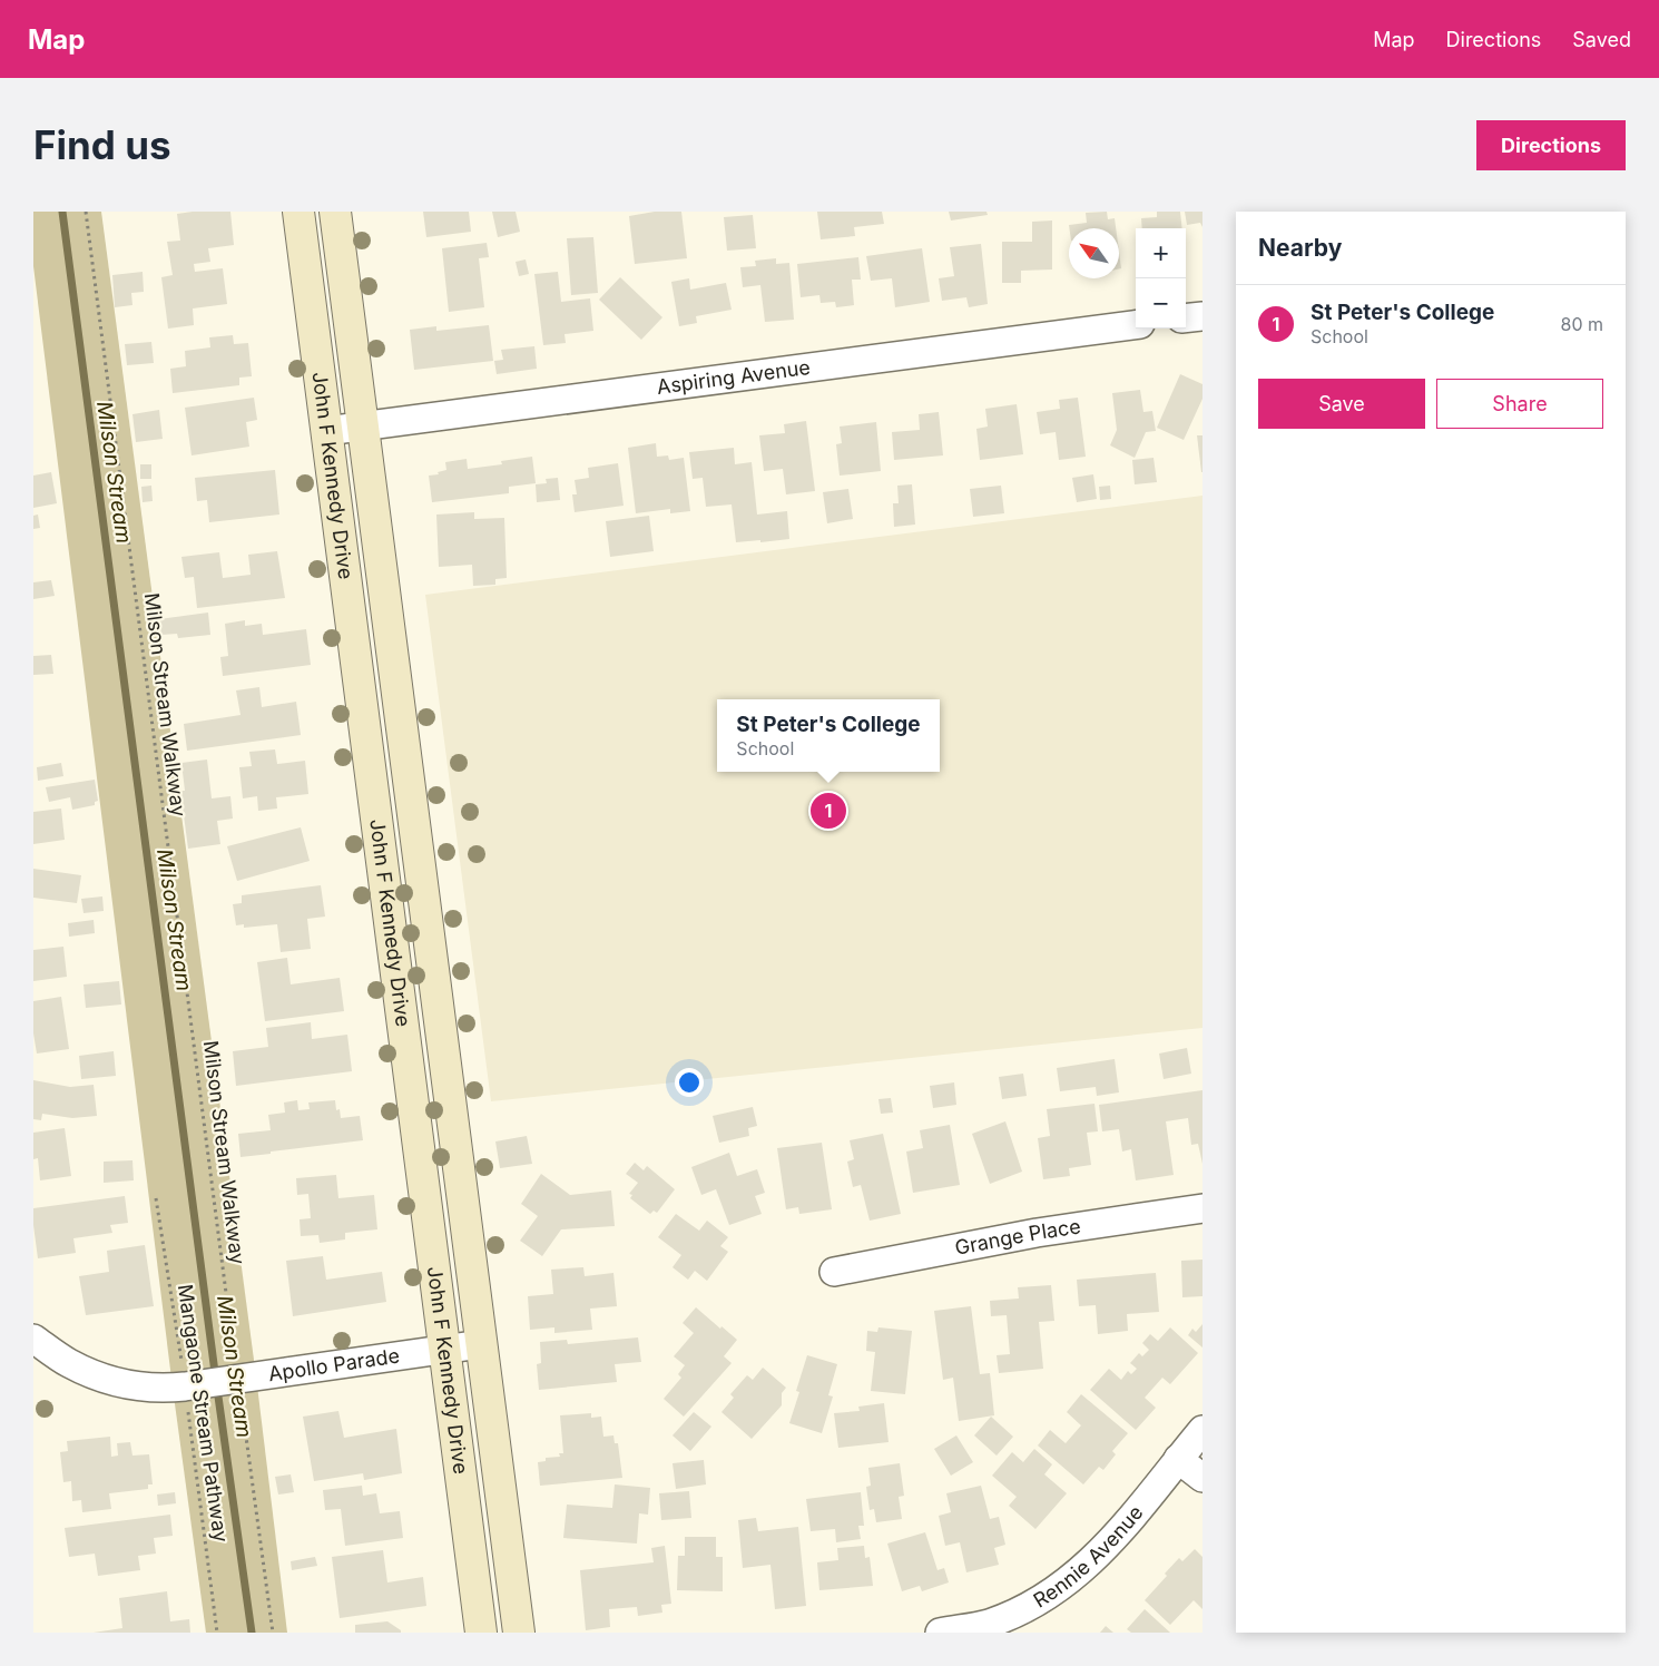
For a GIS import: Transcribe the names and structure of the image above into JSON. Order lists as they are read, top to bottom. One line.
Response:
{"streets":{"main road":["John F Kennedy Drive"],"street":["Aspiring Avenue","Grange Place","Apollo Parade","Rennie Avenue"],"path":["Milson Stream Walkway","Mangaone Stream Pathway"]},"crossings":[["Aspiring Avenue","John F Kennedy Drive"],["John F Kennedy Drive","Apollo Parade"],["Milson Stream Walkway","Apollo Parade"],["Apollo Parade","Mangaone Stream Pathway"]],"water":["Milson Stream"],"north":"top left","page":{"header":"Map","nav":["Map","Directions","Saved"],"buttons":["Directions",["Save","Share"]],"title":"Find us","heading":"Nearby","map_buttons":["+","−"],"list":[{"mark":"1","name":"St Peter's College","note":"School","value":"80 m"}],"popup":["St Peter's College","School"],"pins":"1"}}
